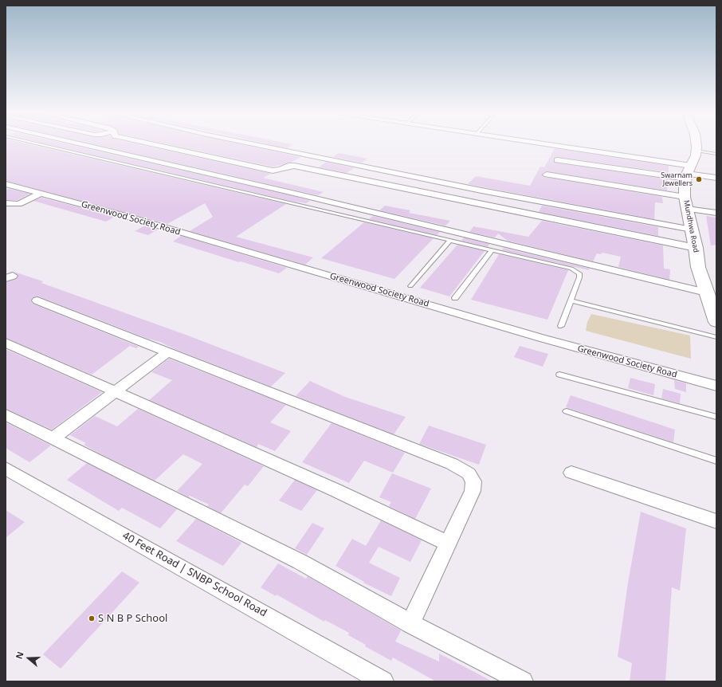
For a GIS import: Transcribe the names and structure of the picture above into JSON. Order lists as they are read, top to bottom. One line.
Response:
{"streets":{"main road":["Mundhwa Road"],"street":["Greenwood Society Road","40 Feet Road | SNBP School Road"]},"places":["Swarnam Jewellers","S N B P School"],"north":"left"}
